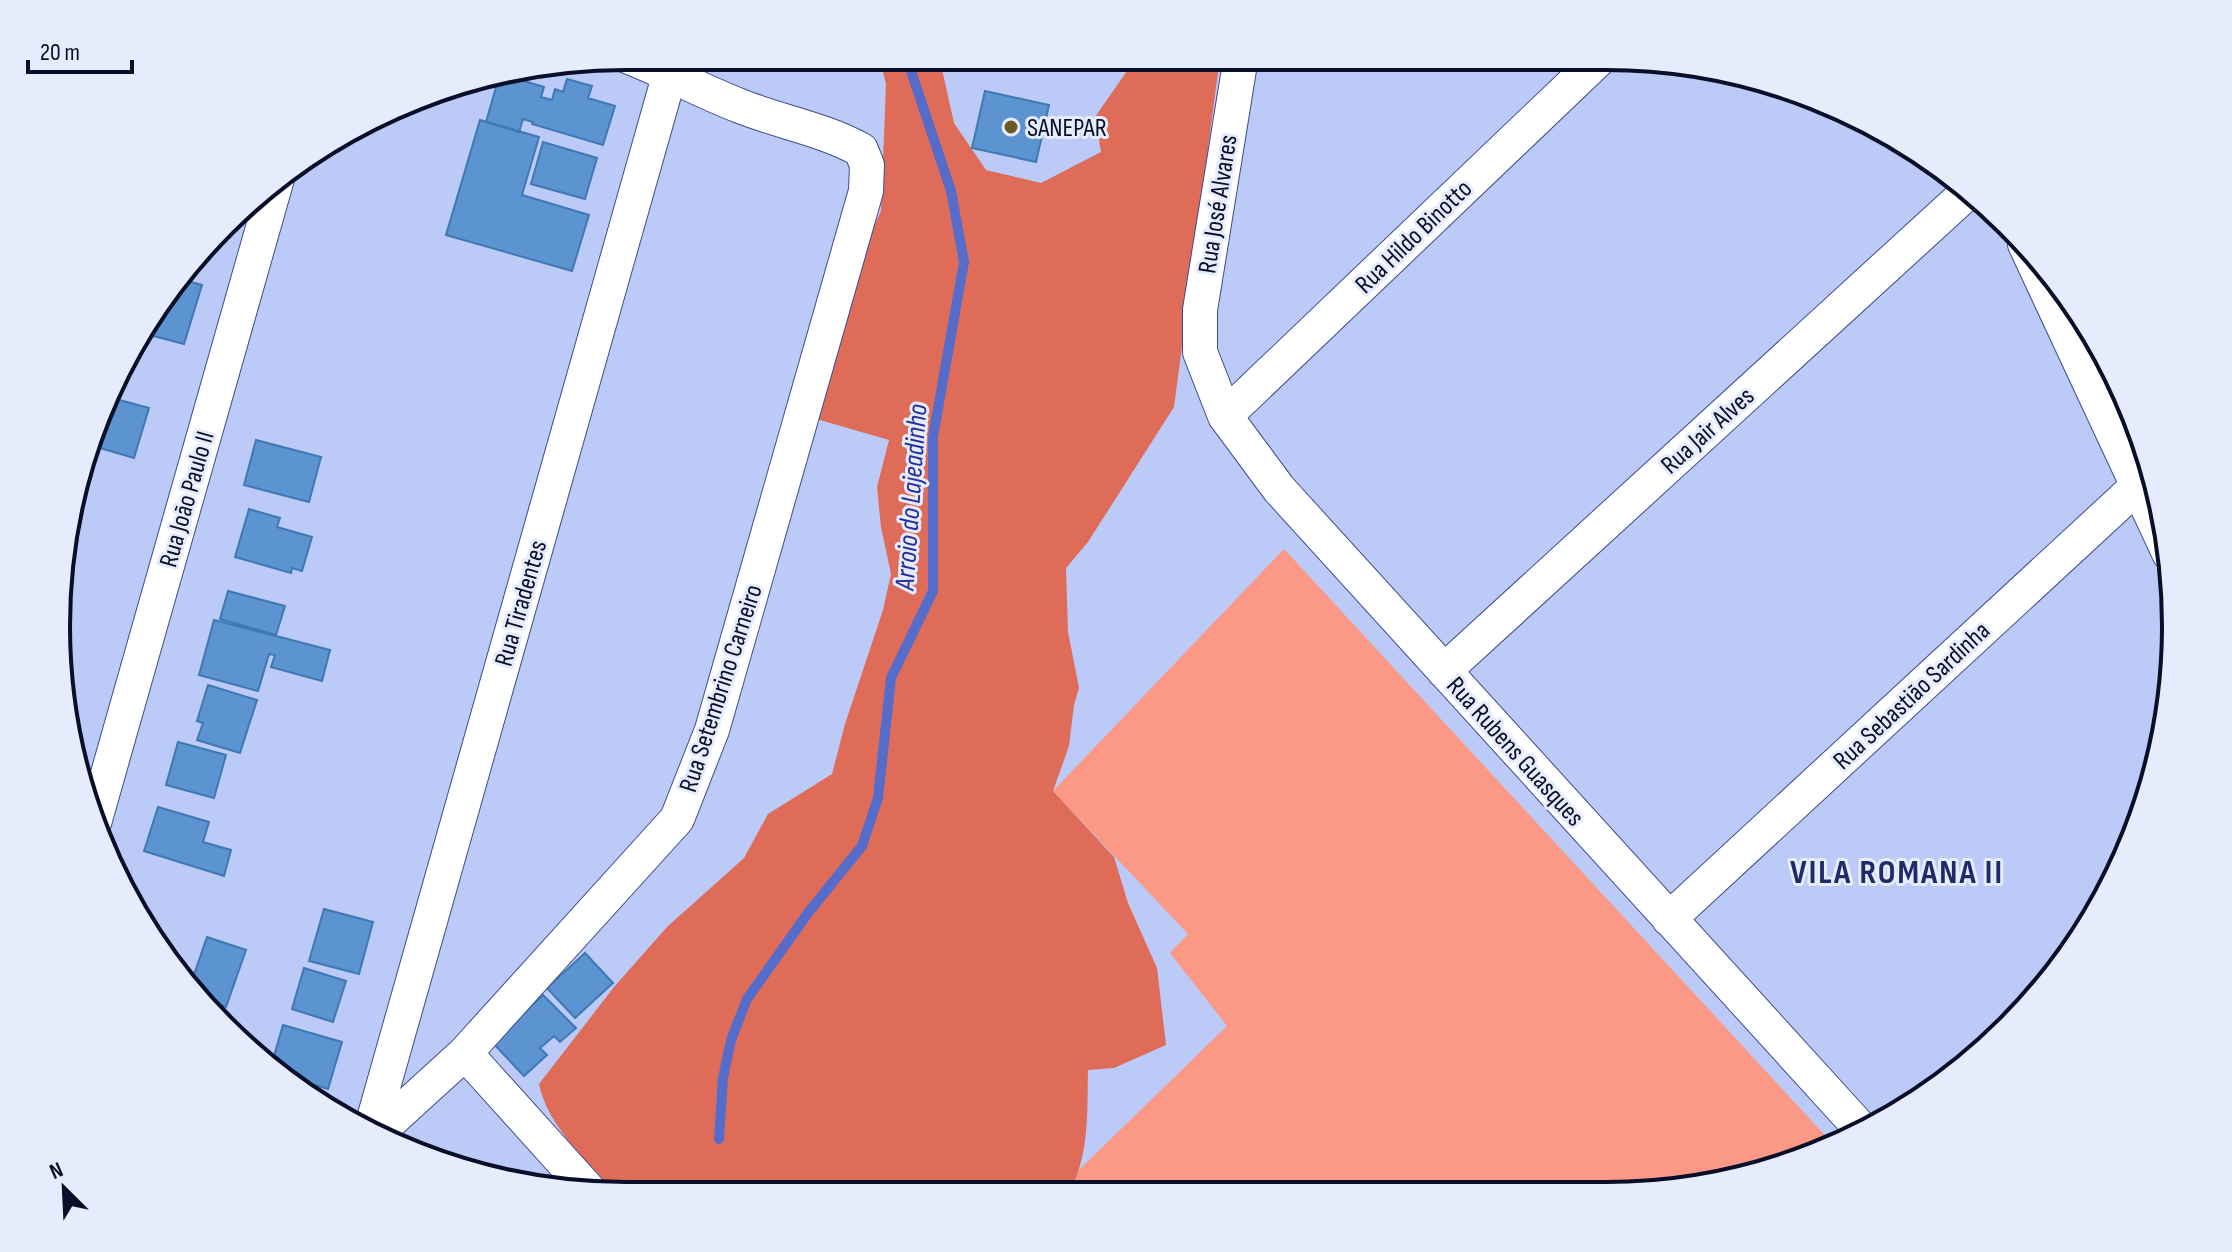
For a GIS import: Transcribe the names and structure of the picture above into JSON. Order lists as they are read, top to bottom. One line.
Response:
{"streets":{"street":["Rua José Alvares","Rua Hildo Binotto","Rua Jair Alves","Rua João Paulo II","Rua Tiradentes","Rua Setembrino Carneiro","Rua Sebastião Sardinha","Rua Rubens Guasques"]},"crossings":[["Rua José Alvares","Rua Rubens Guasques"],["Rua Hildo Binotto","Rua Rubens Guasques"],["Rua Jair Alves","Rua Rubens Guasques"],["Rua Tiradentes","Rua Setembrino Carneiro"],["Rua Sebastião Sardinha","Rua Rubens Guasques"]],"districts":["VILA ROMANA II"],"water":["Arroio do Lajeadinho"],"places":["SANEPAR"],"scale_bar":"20 m","north":"top left"}
